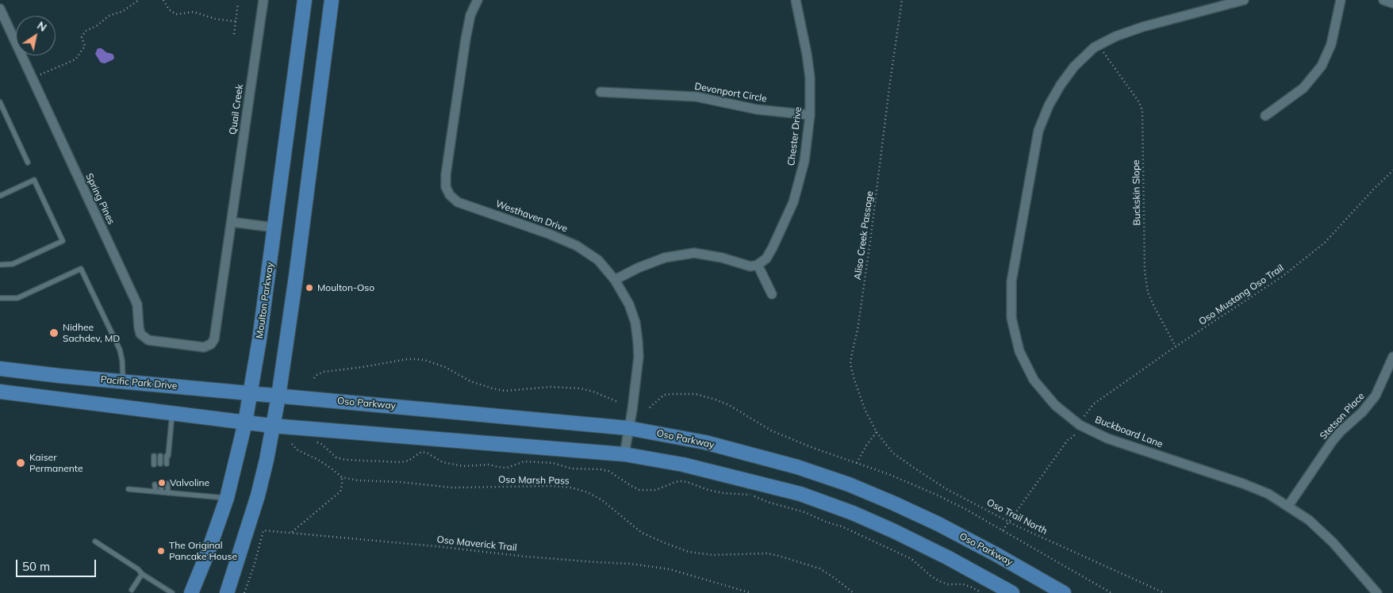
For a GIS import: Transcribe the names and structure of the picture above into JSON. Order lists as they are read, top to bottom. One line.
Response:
{"streets":{"main road":["Moulton Parkway","Pacific Park Drive","Oso Parkway"],"street":["Devonport Circle","Quail Creek","Chester Drive","Spring Pines","Westhaven Drive","Stetson Place","Buckboard Lane"],"path":["Buckskin Slope","Aliso Creek Passage","Oso Mustang Oso Trail","Oso Marsh Pass","Oso Trail North","Oso Maverick Trail"]},"crossings":[["Devonport Circle","Chester Drive"],["Quail Creek","Spring Pines"],["Buckskin Slope","Oso Mustang Oso Trail"],["Buckskin Slope","Buckboard Lane"],["Westhaven Drive","Oso Parkway"],["Aliso Creek Passage","Oso Trail North"],["Moulton Parkway","Pacific Park Drive"],["Pacific Park Drive","Oso Parkway"],["Stetson Place","Buckboard Lane"]],"places":["Moulton-Oso","Nidhee Sachdev, MD","Kaiser Permanente","Valvoline","The Original Pancake House"],"scale_bar":"50 m","north":"top right"}
